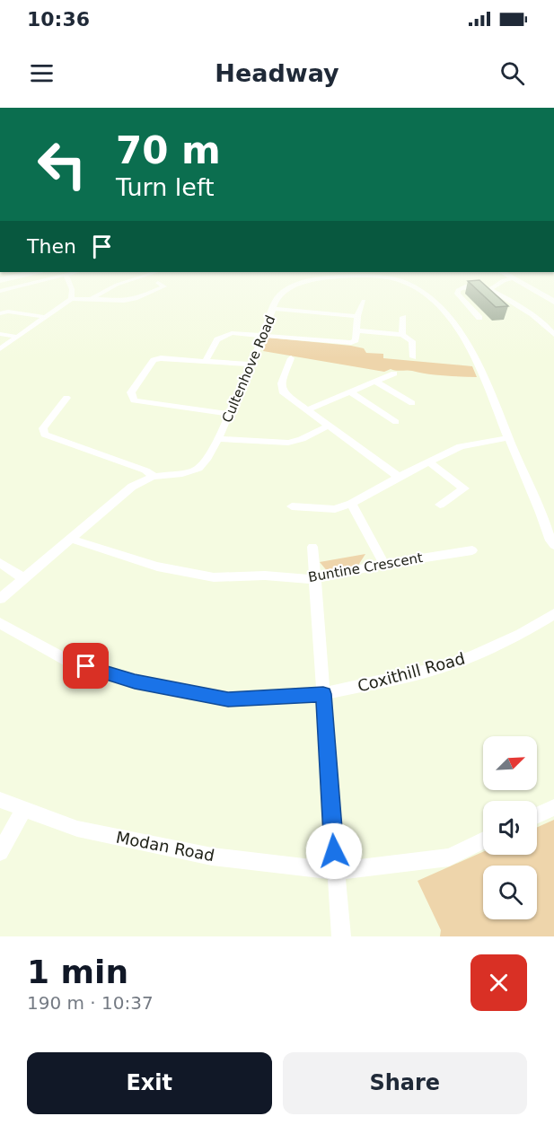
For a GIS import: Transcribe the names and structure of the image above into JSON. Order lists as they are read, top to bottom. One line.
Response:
{"streets":{"street":["Cultenhove Road","Buntine Crescent","Coxithill Road","Modan Road"]},"crossings":[["Cultenhove Road","Buntine Crescent"]],"north":"top right","page":{"status":"10:36","header":"Headway","turn":["70 m","Turn left"],"then":"Then","heading":["1 min","190 m · 10:37"],"buttons":["Exit","Share"]}}
